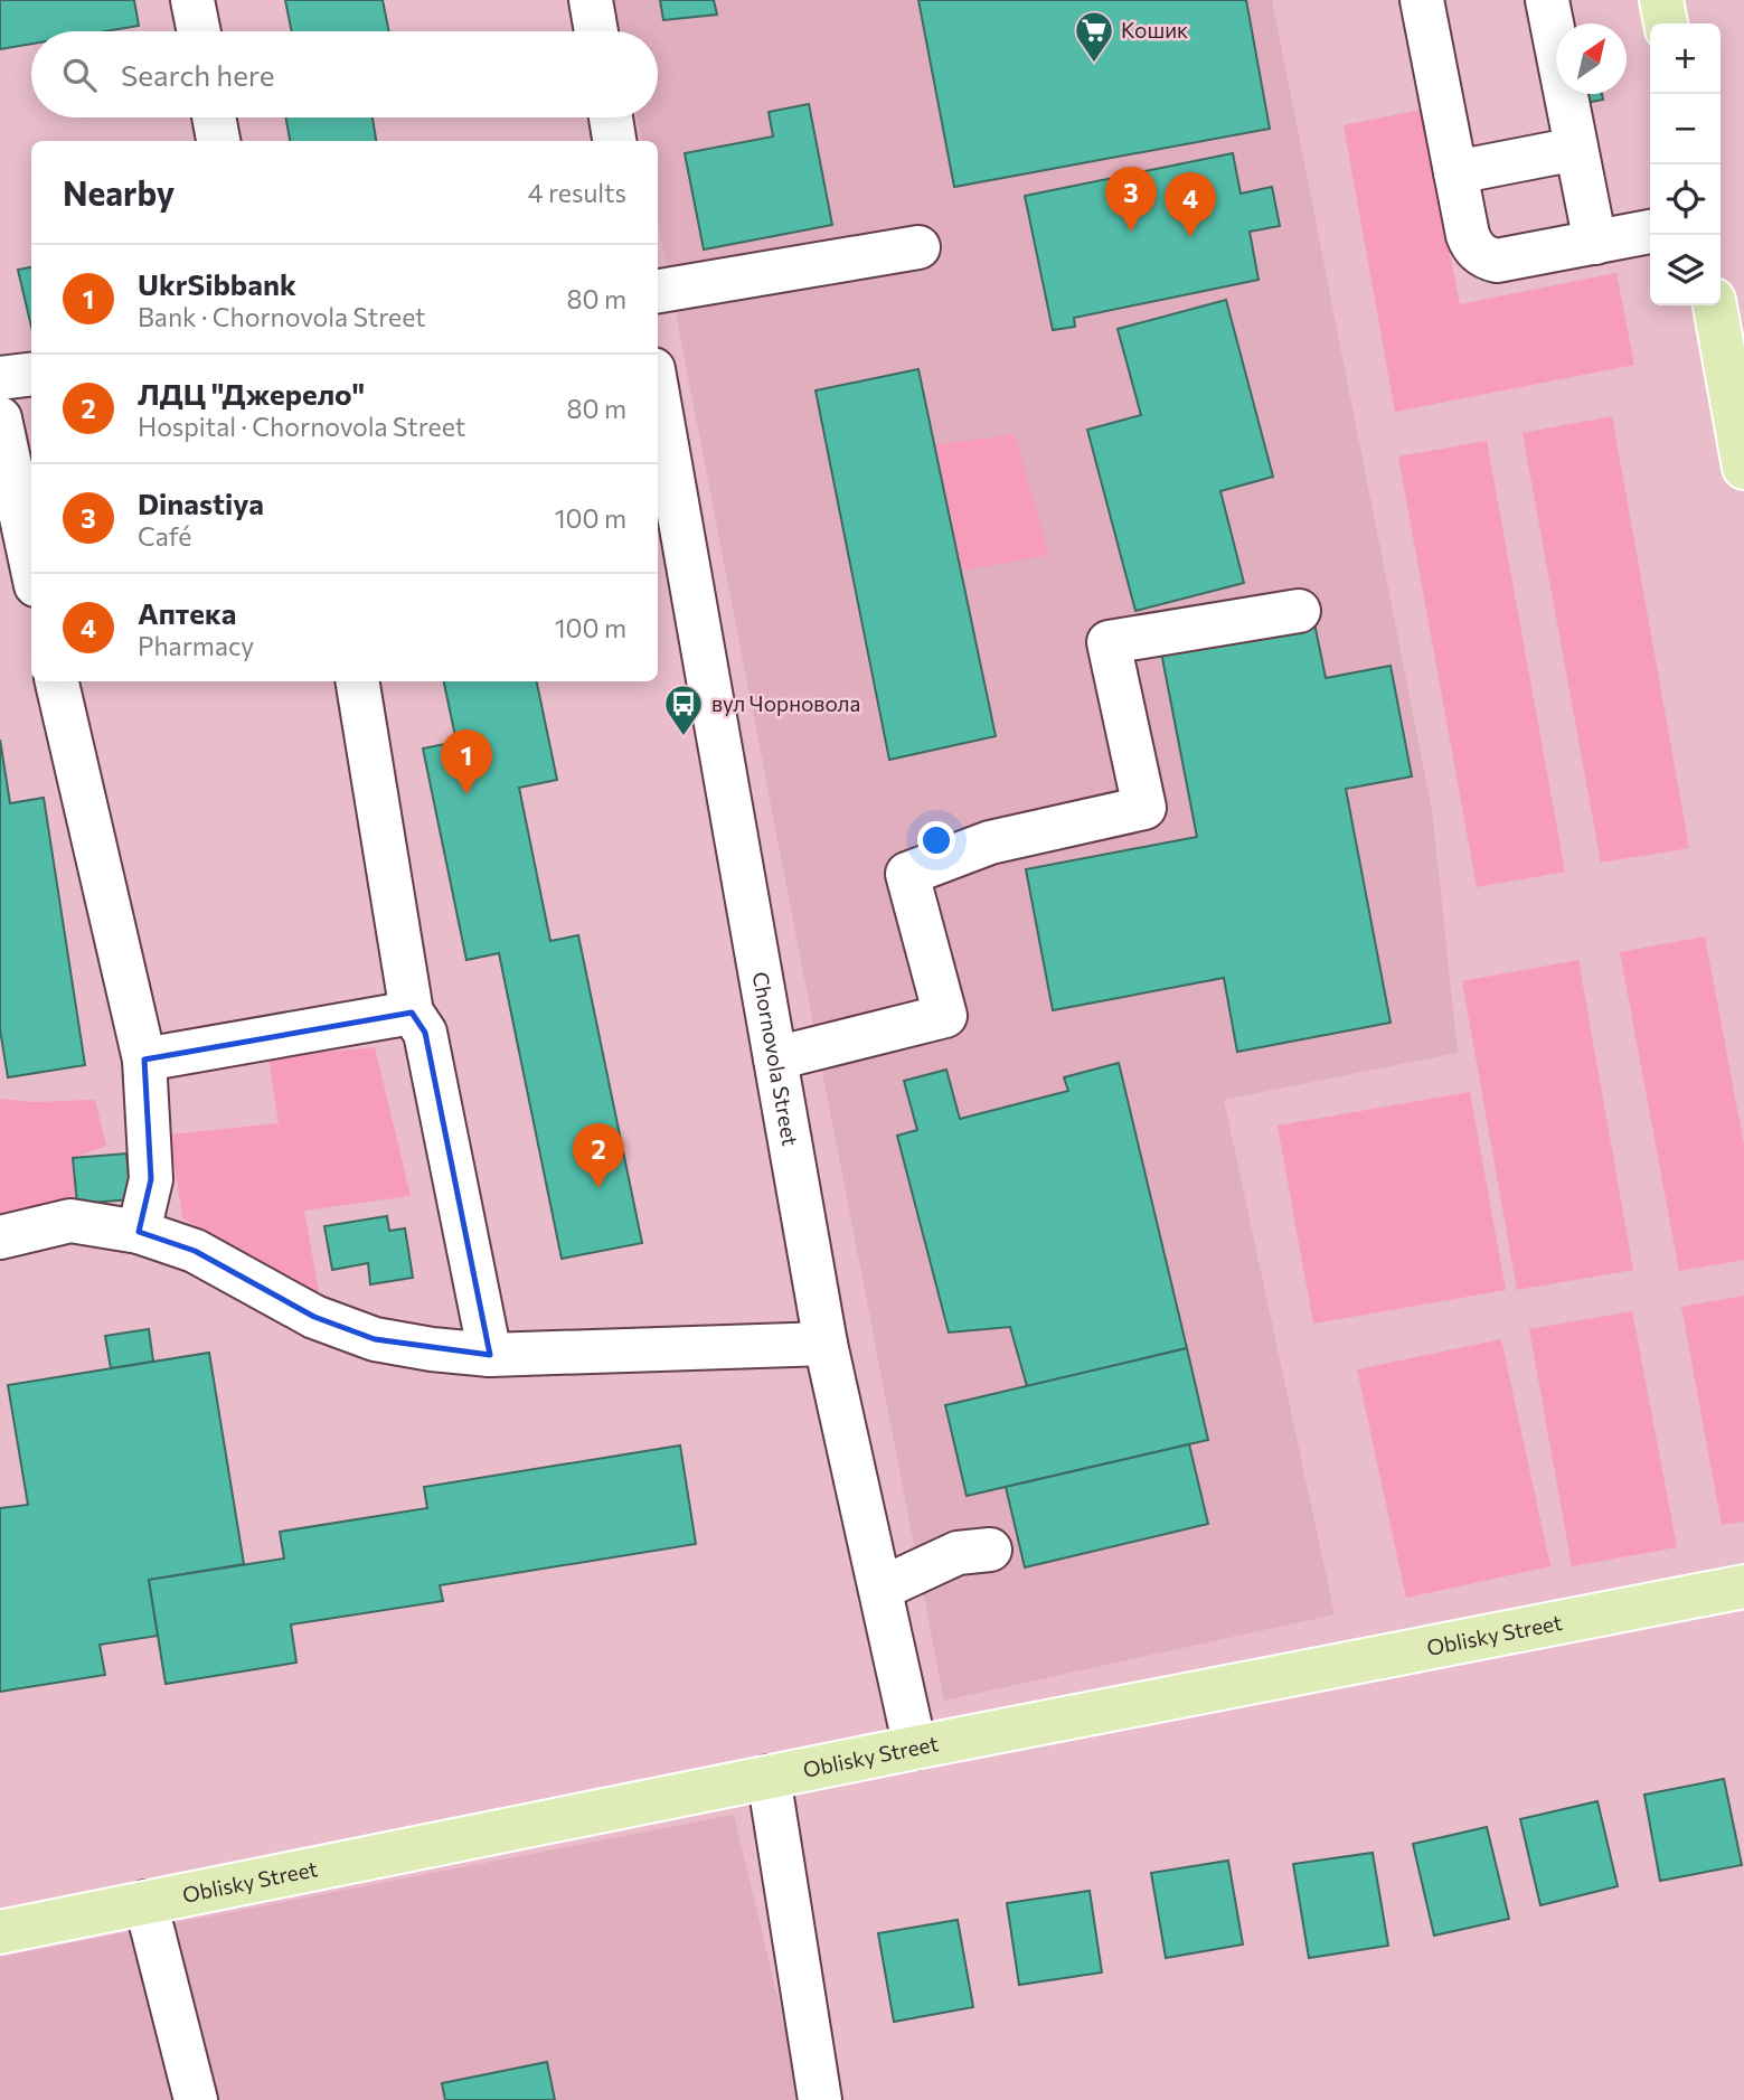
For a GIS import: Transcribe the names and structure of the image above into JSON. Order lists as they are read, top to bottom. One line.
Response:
{"streets":{"main road":["Oblisky Street"],"street":["Chornovola Street"]},"crossings":[["Chornovola Street","Oblisky Street"]],"places":{"supermarket":["Кошик"],"bus stop":["вул Чорновола"]},"north":"top right","page":{"map_buttons":["+","−"],"search":"Search here","heading":["Nearby","4 results"],"pins":["3","4","1","2"],"list":[{"mark":"1","name":"UkrSibbank","note":"Bank · Chornovola Street","value":"80 m"},{"mark":"2","name":"ЛДЦ \"Джерело\"","note":"Hospital · Chornovola Street","value":"80 m"},{"mark":"3","name":"Dinastiya","note":"Café","value":"100 m"},{"mark":"4","name":"Аптека","note":"Pharmacy","value":"100 m"}]}}
